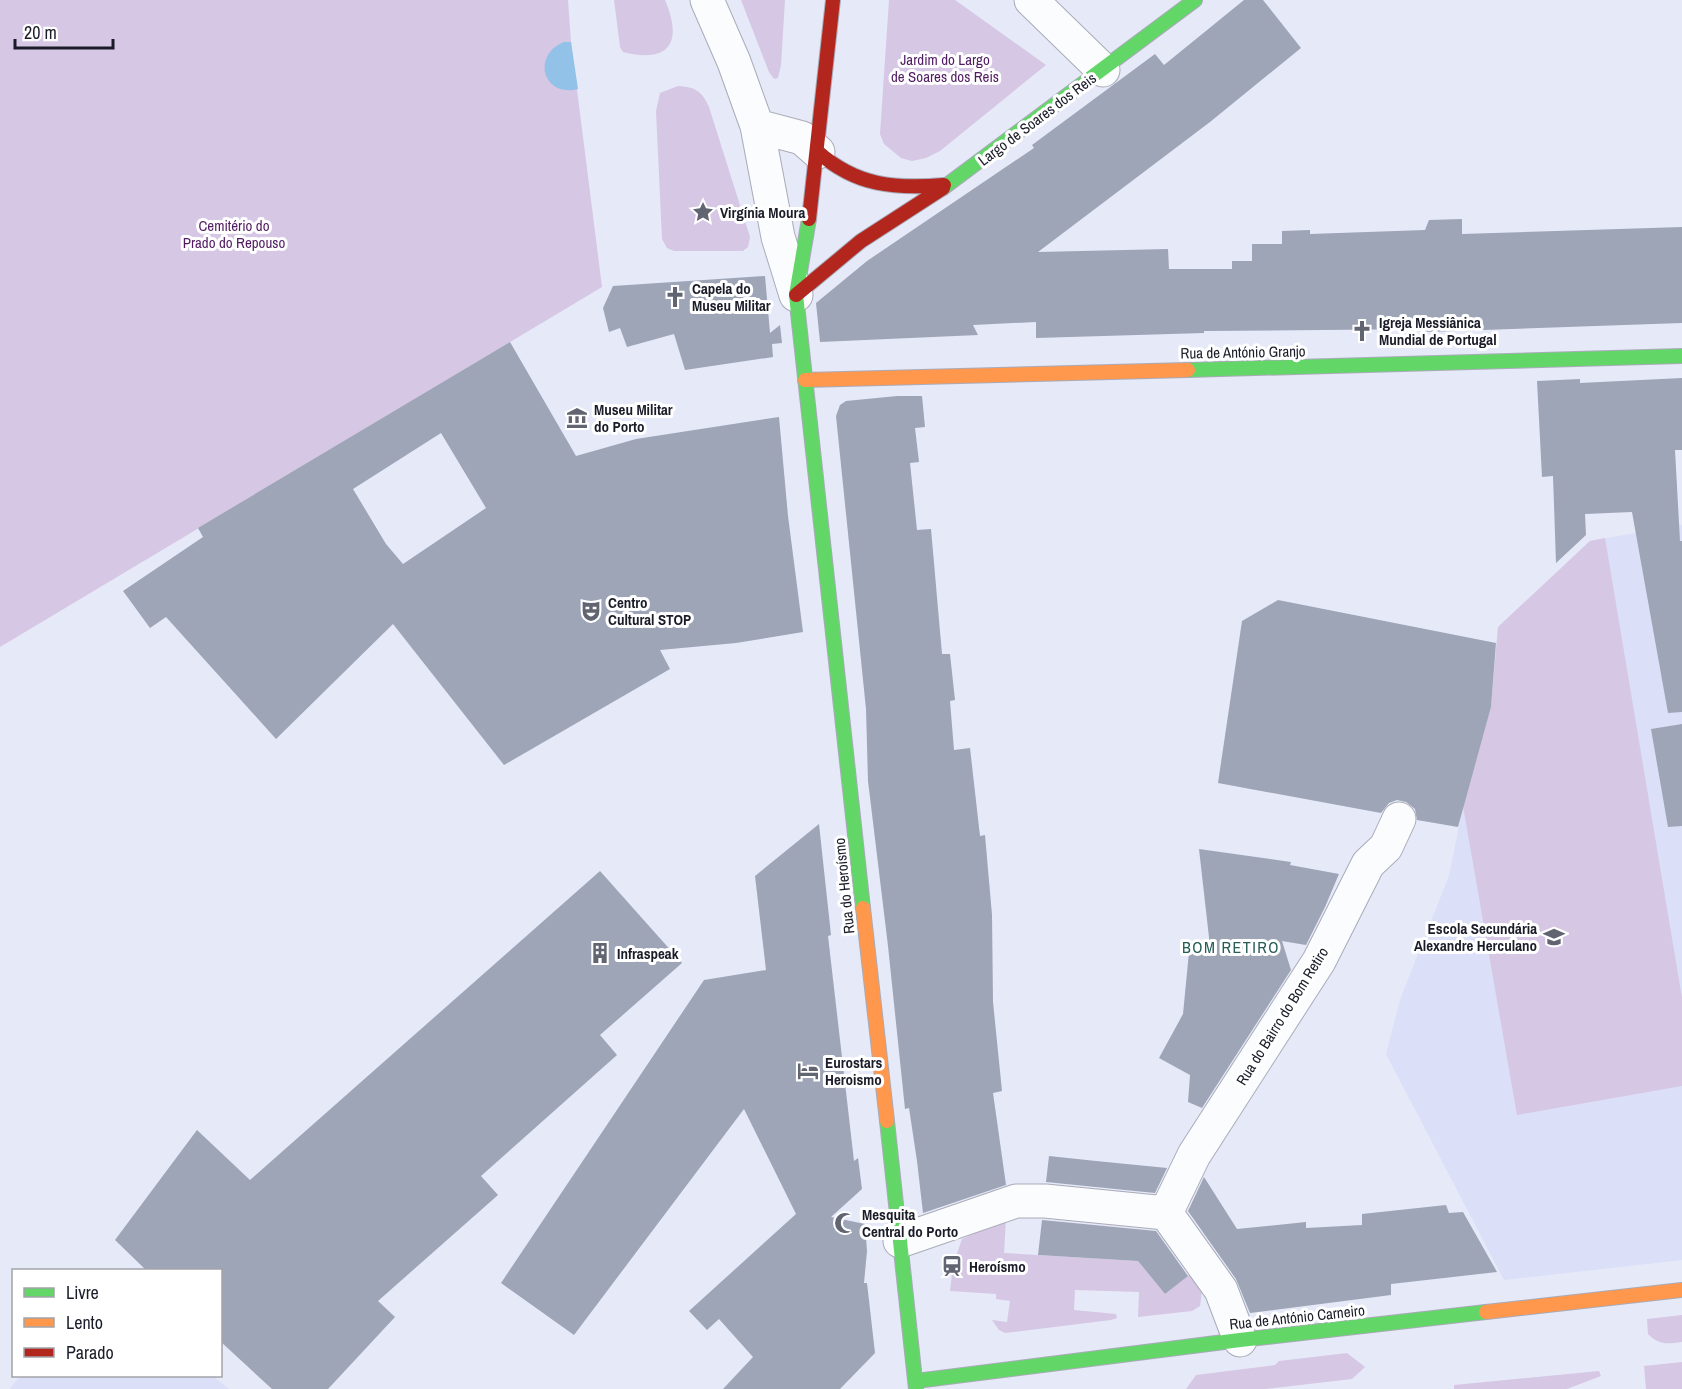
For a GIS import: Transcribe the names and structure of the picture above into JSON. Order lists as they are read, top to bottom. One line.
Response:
{"streets":{"street":["Largo de Soares dos Reis","Rua de António Granjo","Rua do Heroísmo","Rua do Bairro do Bom Retiro","Rua de António Carneiro"]},"crossings":[["Rua de António Granjo","Rua do Heroísmo"],["Rua do Heroísmo","Rua de António Carneiro"]],"districts":["BOM RETIRO"],"parks":["Jardim do Largo de Soares dos Reis","Cemitério do Prado do Repouso"],"places":{"place":["Virgínia Moura"],"church":["Capela do Museu Militar","Igreja Messiânica Mundial de Portugal"],"museum":["Museu Militar do Porto"],"theatre":["Centro Cultural STOP"],"school or university":["Escola Secundária Alexandre Herculano"],"building":["Infraspeak"],"hotel":["Eurostars Heroismo"],"mosque":["Mesquita Central do Porto"],"station":["Heroísmo"]},"legend":["Livre","Lento","Parado"],"scale_bar":"20 m"}
